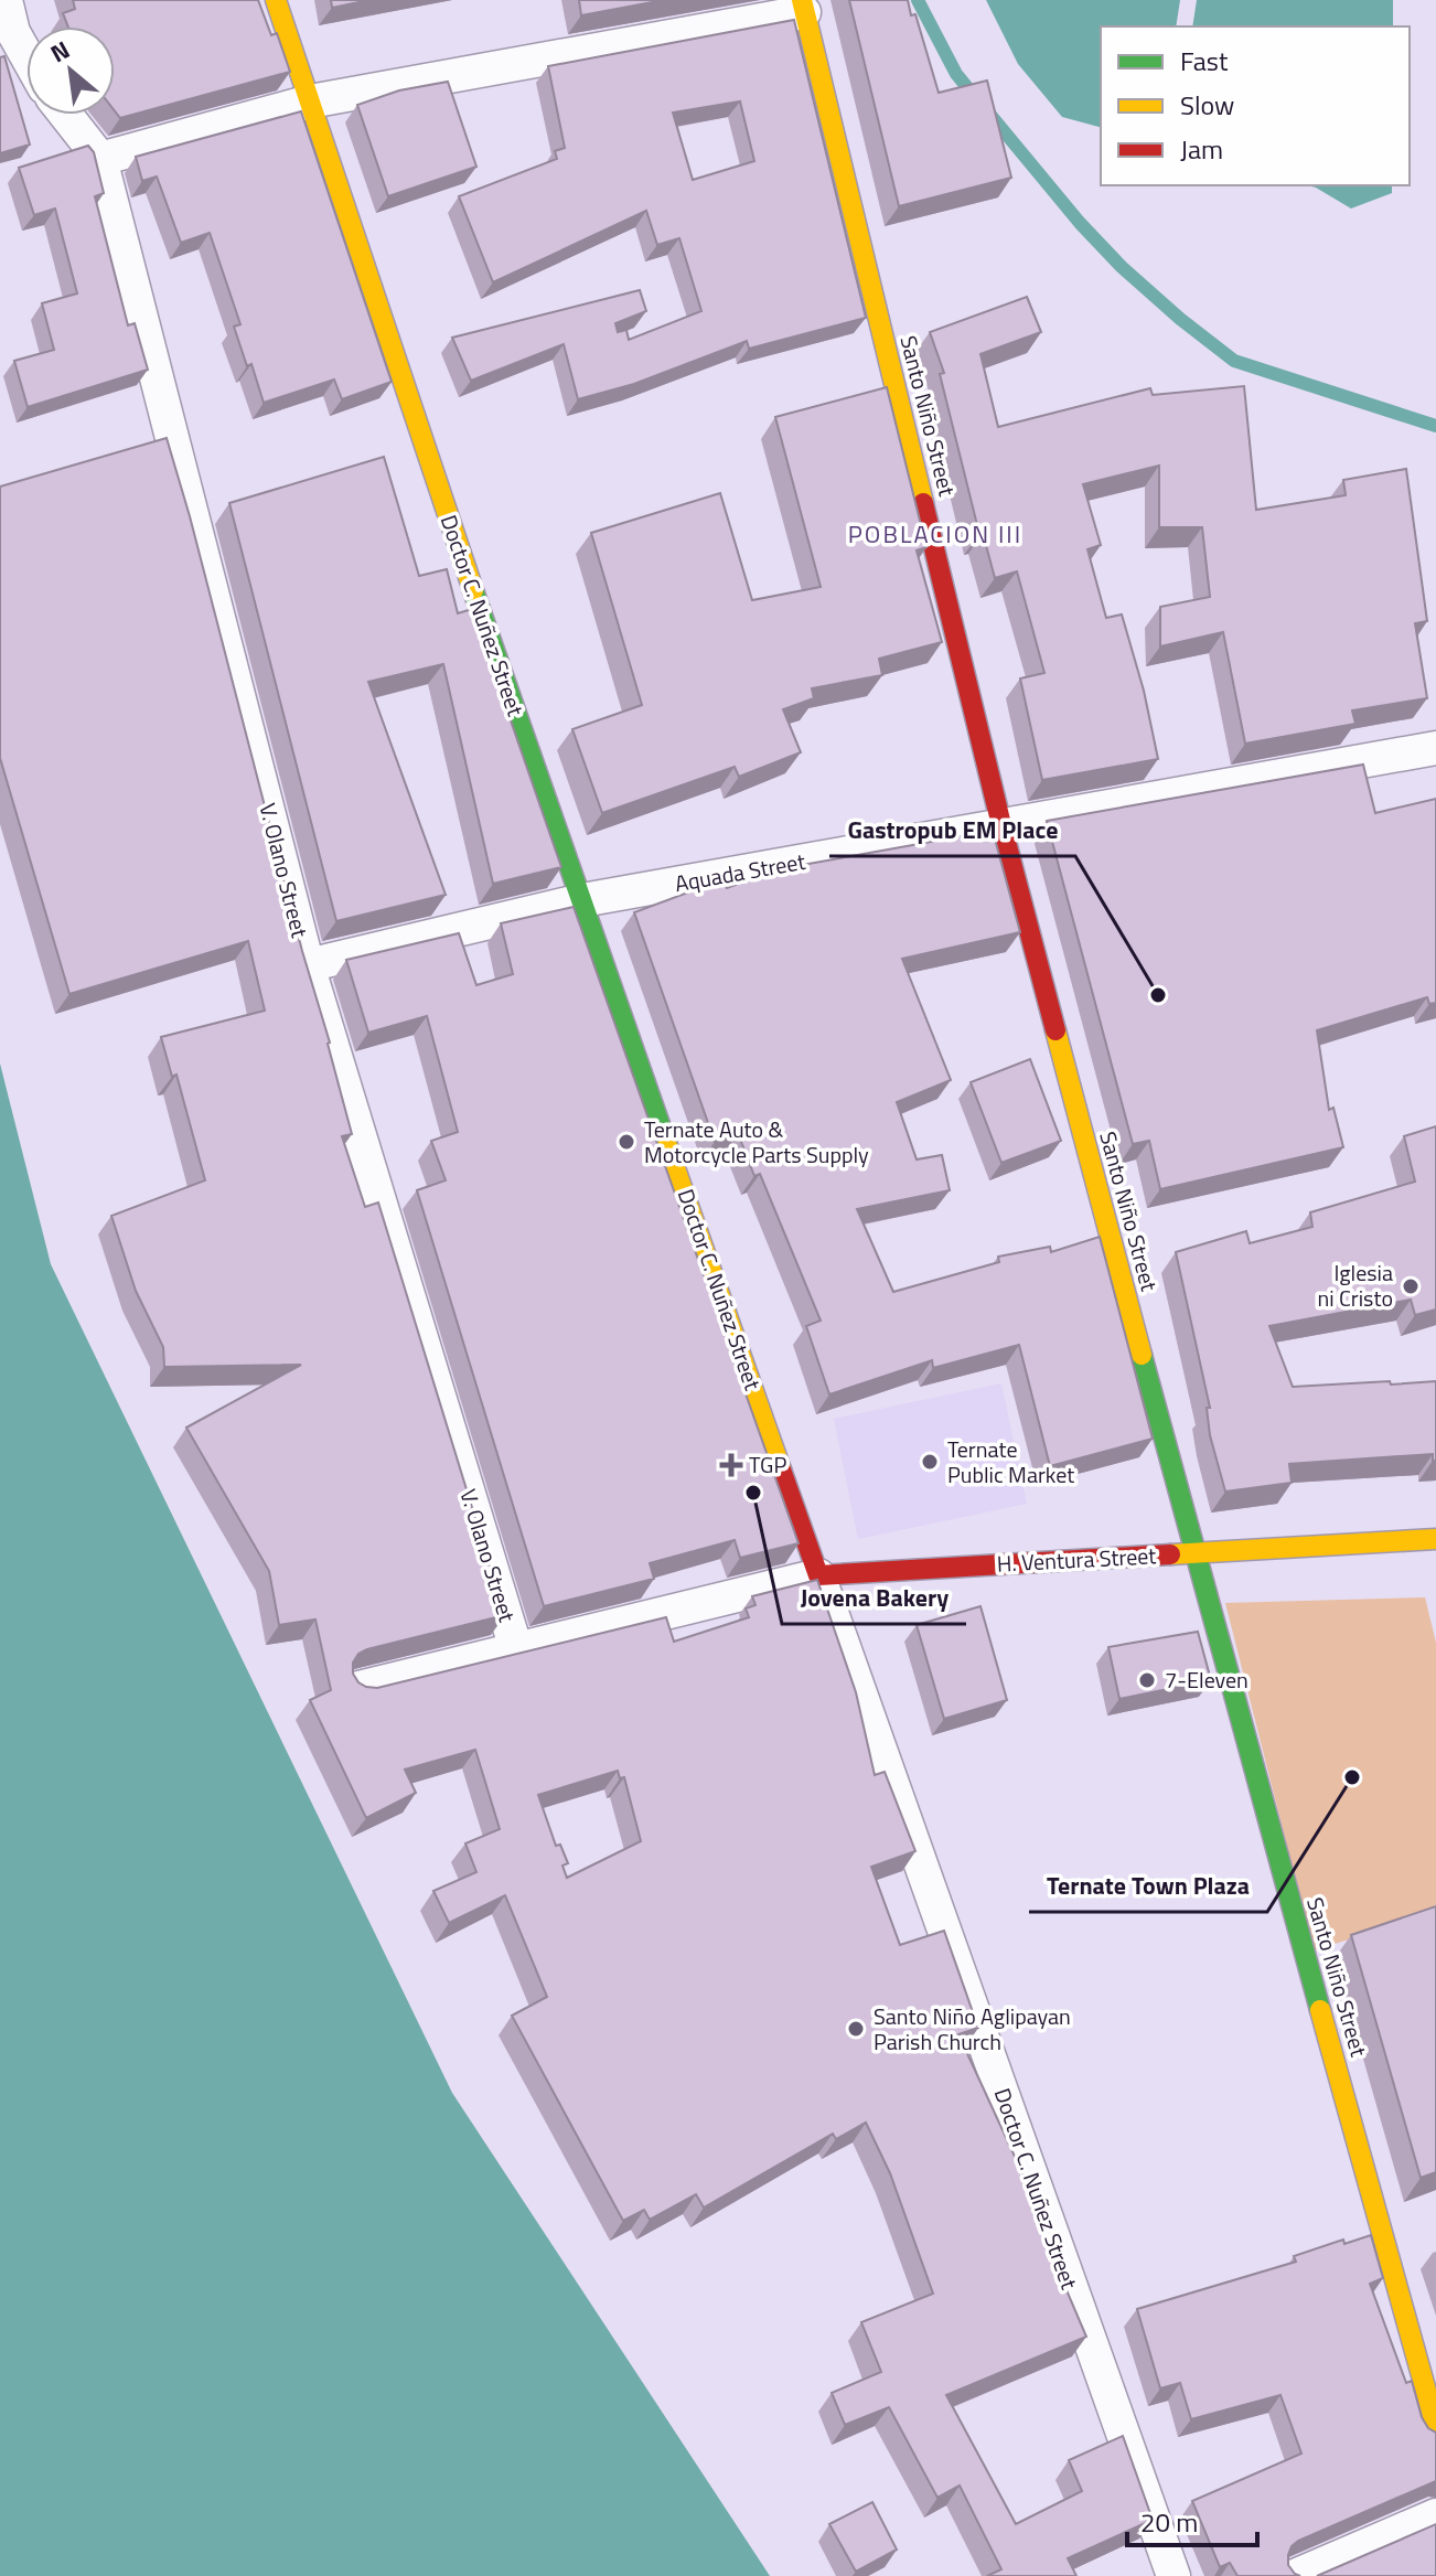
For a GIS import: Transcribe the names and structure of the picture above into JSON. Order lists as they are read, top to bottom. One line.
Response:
{"streets":{"street":["Santo Niño Street","Doctor C. Nuñez Street","V. Olano Street","Aquada Street","H. Ventura Street"]},"crossings":[["Santo Niño Street","Aquada Street"],["Santo Niño Street","H. Ventura Street"],["Doctor C. Nuñez Street","Aquada Street"],["Doctor C. Nuñez Street","H. Ventura Street"],["V. Olano Street","Aquada Street"],["V. Olano Street","H. Ventura Street"]],"districts":["POBLACION III"],"places":{"other":["Gastropub EM Place","Ternate Auto & Motorcycle Parts Supply","Iglesia ni Cristo","Ternate Public Market","Jovena Bakery","7-Eleven","Ternate Town Plaza","Santo Niño Aglipayan Parish Church"],"health":["TGP"]},"legend":["Fast","Slow","Jam"],"scale_bar":"20 m","north":"top left"}
